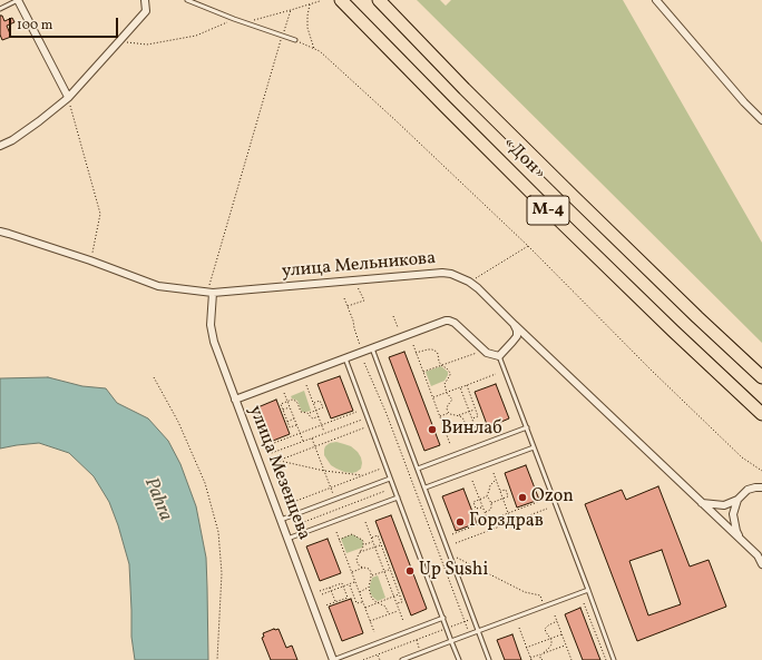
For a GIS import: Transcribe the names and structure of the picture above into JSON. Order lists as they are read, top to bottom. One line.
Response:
{"streets":{"highway":["«Дон»","М-4"],"street":["улица Мельникова","улица Мезенцева"]},"crossings":[["улица Мельникова","улица Мезенцева"]],"water":["Pahra"],"places":["Винлаб","Ozon","Горздрав","Up Sushi"],"scale_bar":"100 m"}
